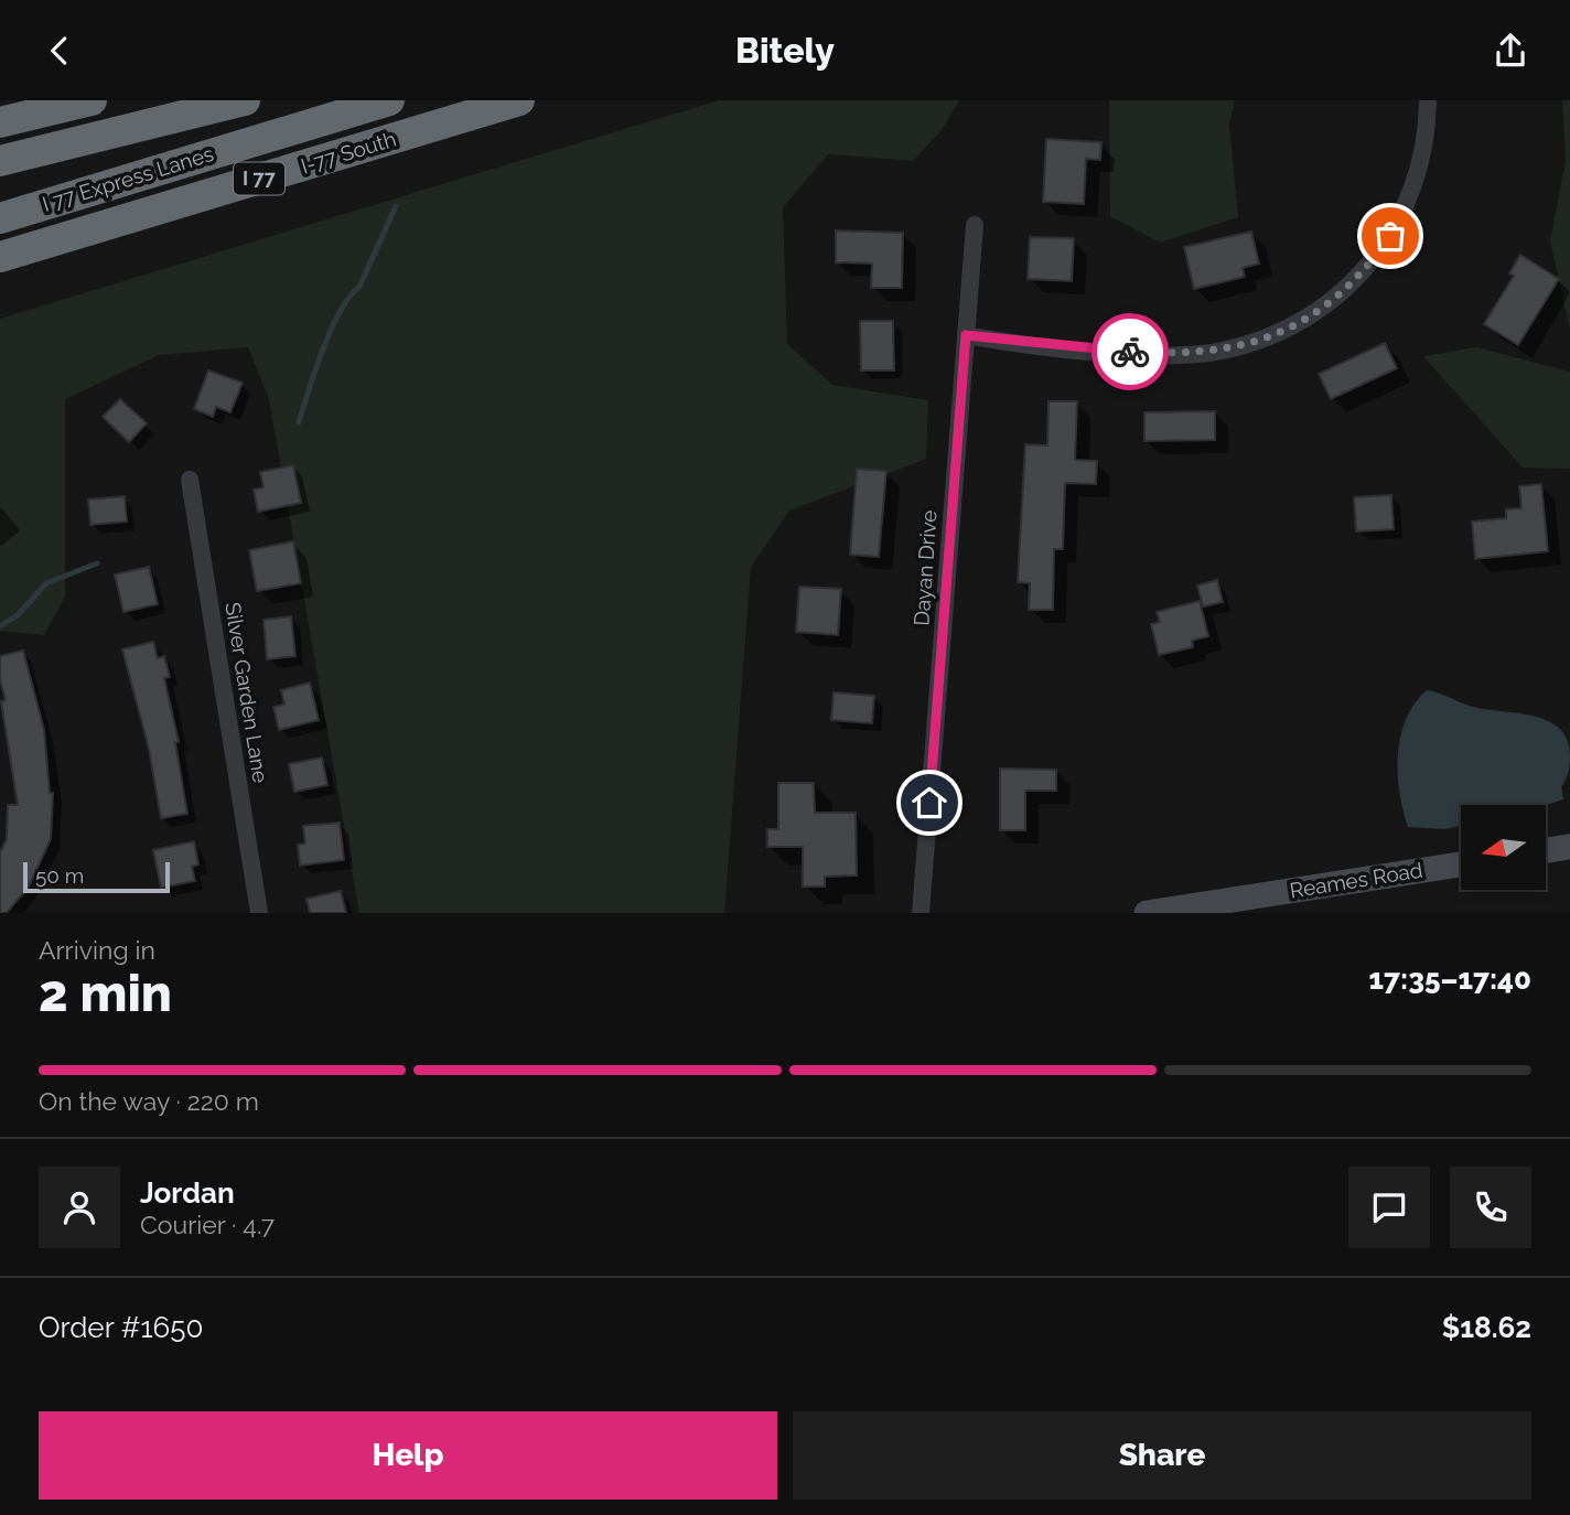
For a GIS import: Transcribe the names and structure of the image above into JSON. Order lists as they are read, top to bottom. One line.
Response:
{"streets":{"highway":["I-77 South","I 77 Express Lanes","I 77"],"main road":["Reames Road"],"street":["Dayan Drive","Silver Garden Lane"]},"scale_bar":"50 m","north":"left","page":{"header":"Bitely","scale":"50 m","heading":["2 min","Arriving in","17:35–17:40"],"panel":["Jordan","Courier · 4.7","Order #1650","$18.62"],"bar":"On the way · 220 m","buttons":["Help","Share"]}}
